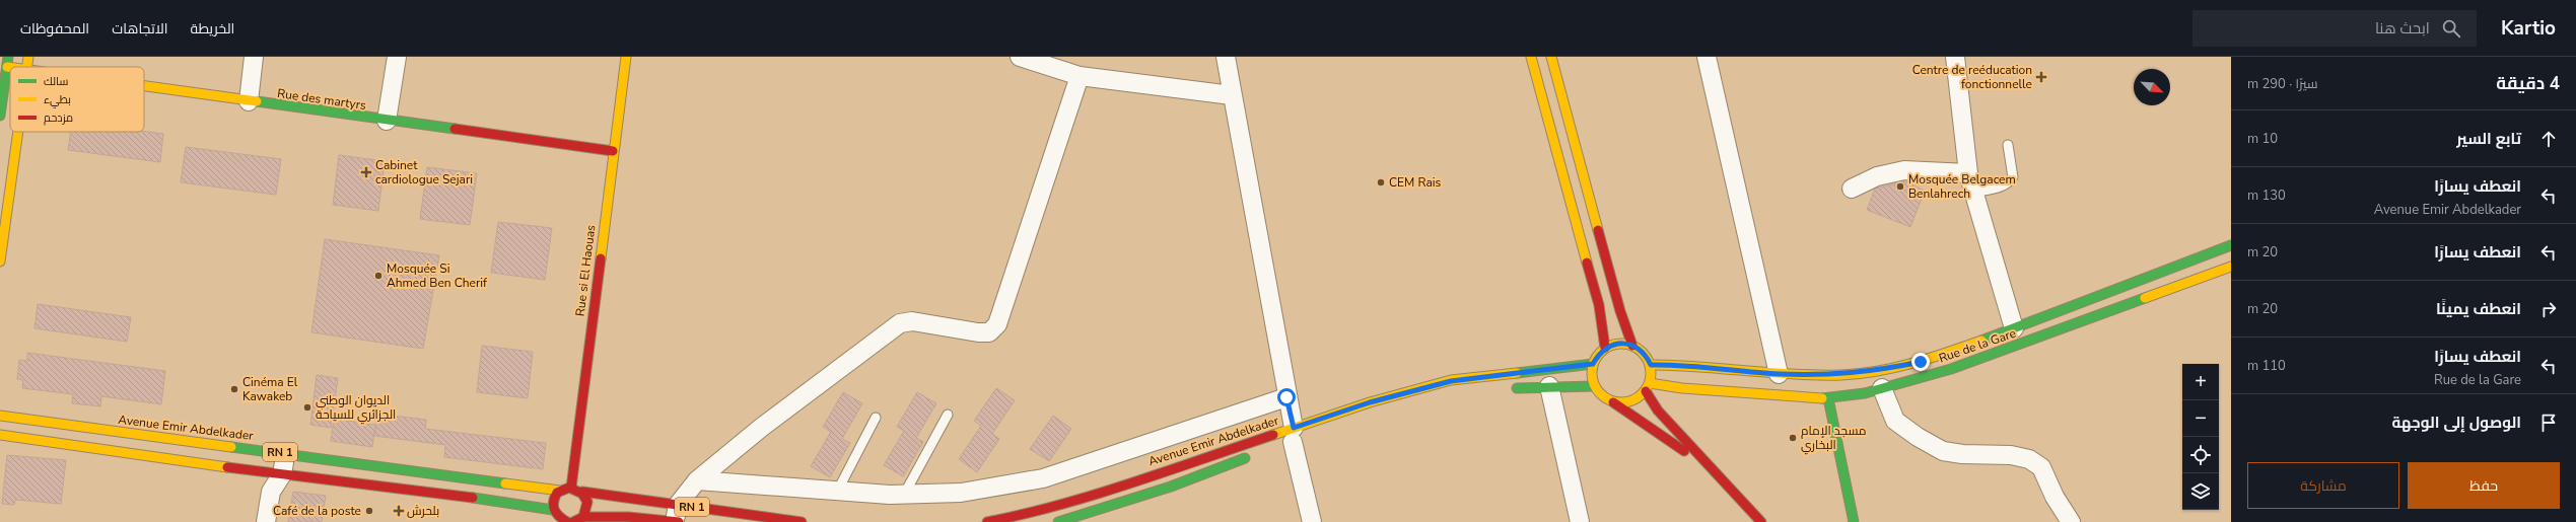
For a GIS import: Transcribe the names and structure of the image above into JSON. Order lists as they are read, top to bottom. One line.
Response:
{"streets":{"main road":["Rue des martyrs","Rue si El Haouas","Rue de la Gare","Avenue Emir Abdelkader","RN 1"]},"crossings":[["Rue des martyrs","Rue si El Haouas"],["Rue de la Gare","Avenue Emir Abdelkader"]],"places":{"health":["Centre de reéducation fonctionnelle","Cabinet cardiologue Sejari","بلحرش"],"other":["CEM Rais","Mosquée Belgacem Benlahrech","Mosquée Si Ahmed Ben Cherif","Cinéma El Kawakeb","الديوان الوطني الجزائري للسياحة","مسجد الإمام البخاري","Café de la poste"]},"legend":["سالك","بطيء","مزدحم"],"north":"bottom right","page":{"header":"Kartio","search":"ابحث هنا","nav":["الخريطة","الاتجاهات","المحفوظات"],"heading":["4 دقيقة","سيرًا · 290 m"],"list":[["تابع السير","10 m"],["انعطف يسارًا","Avenue Emir Abdelkader","130 m"],["انعطف يسارًا","20 m"],["انعطف يمينًا","20 m"],["انعطف يسارًا","Rue de la Gare","110 m"],"الوصول إلى الوجهة"],"map_buttons":["+","−"],"buttons":["حفظ","مشاركة"]}}
